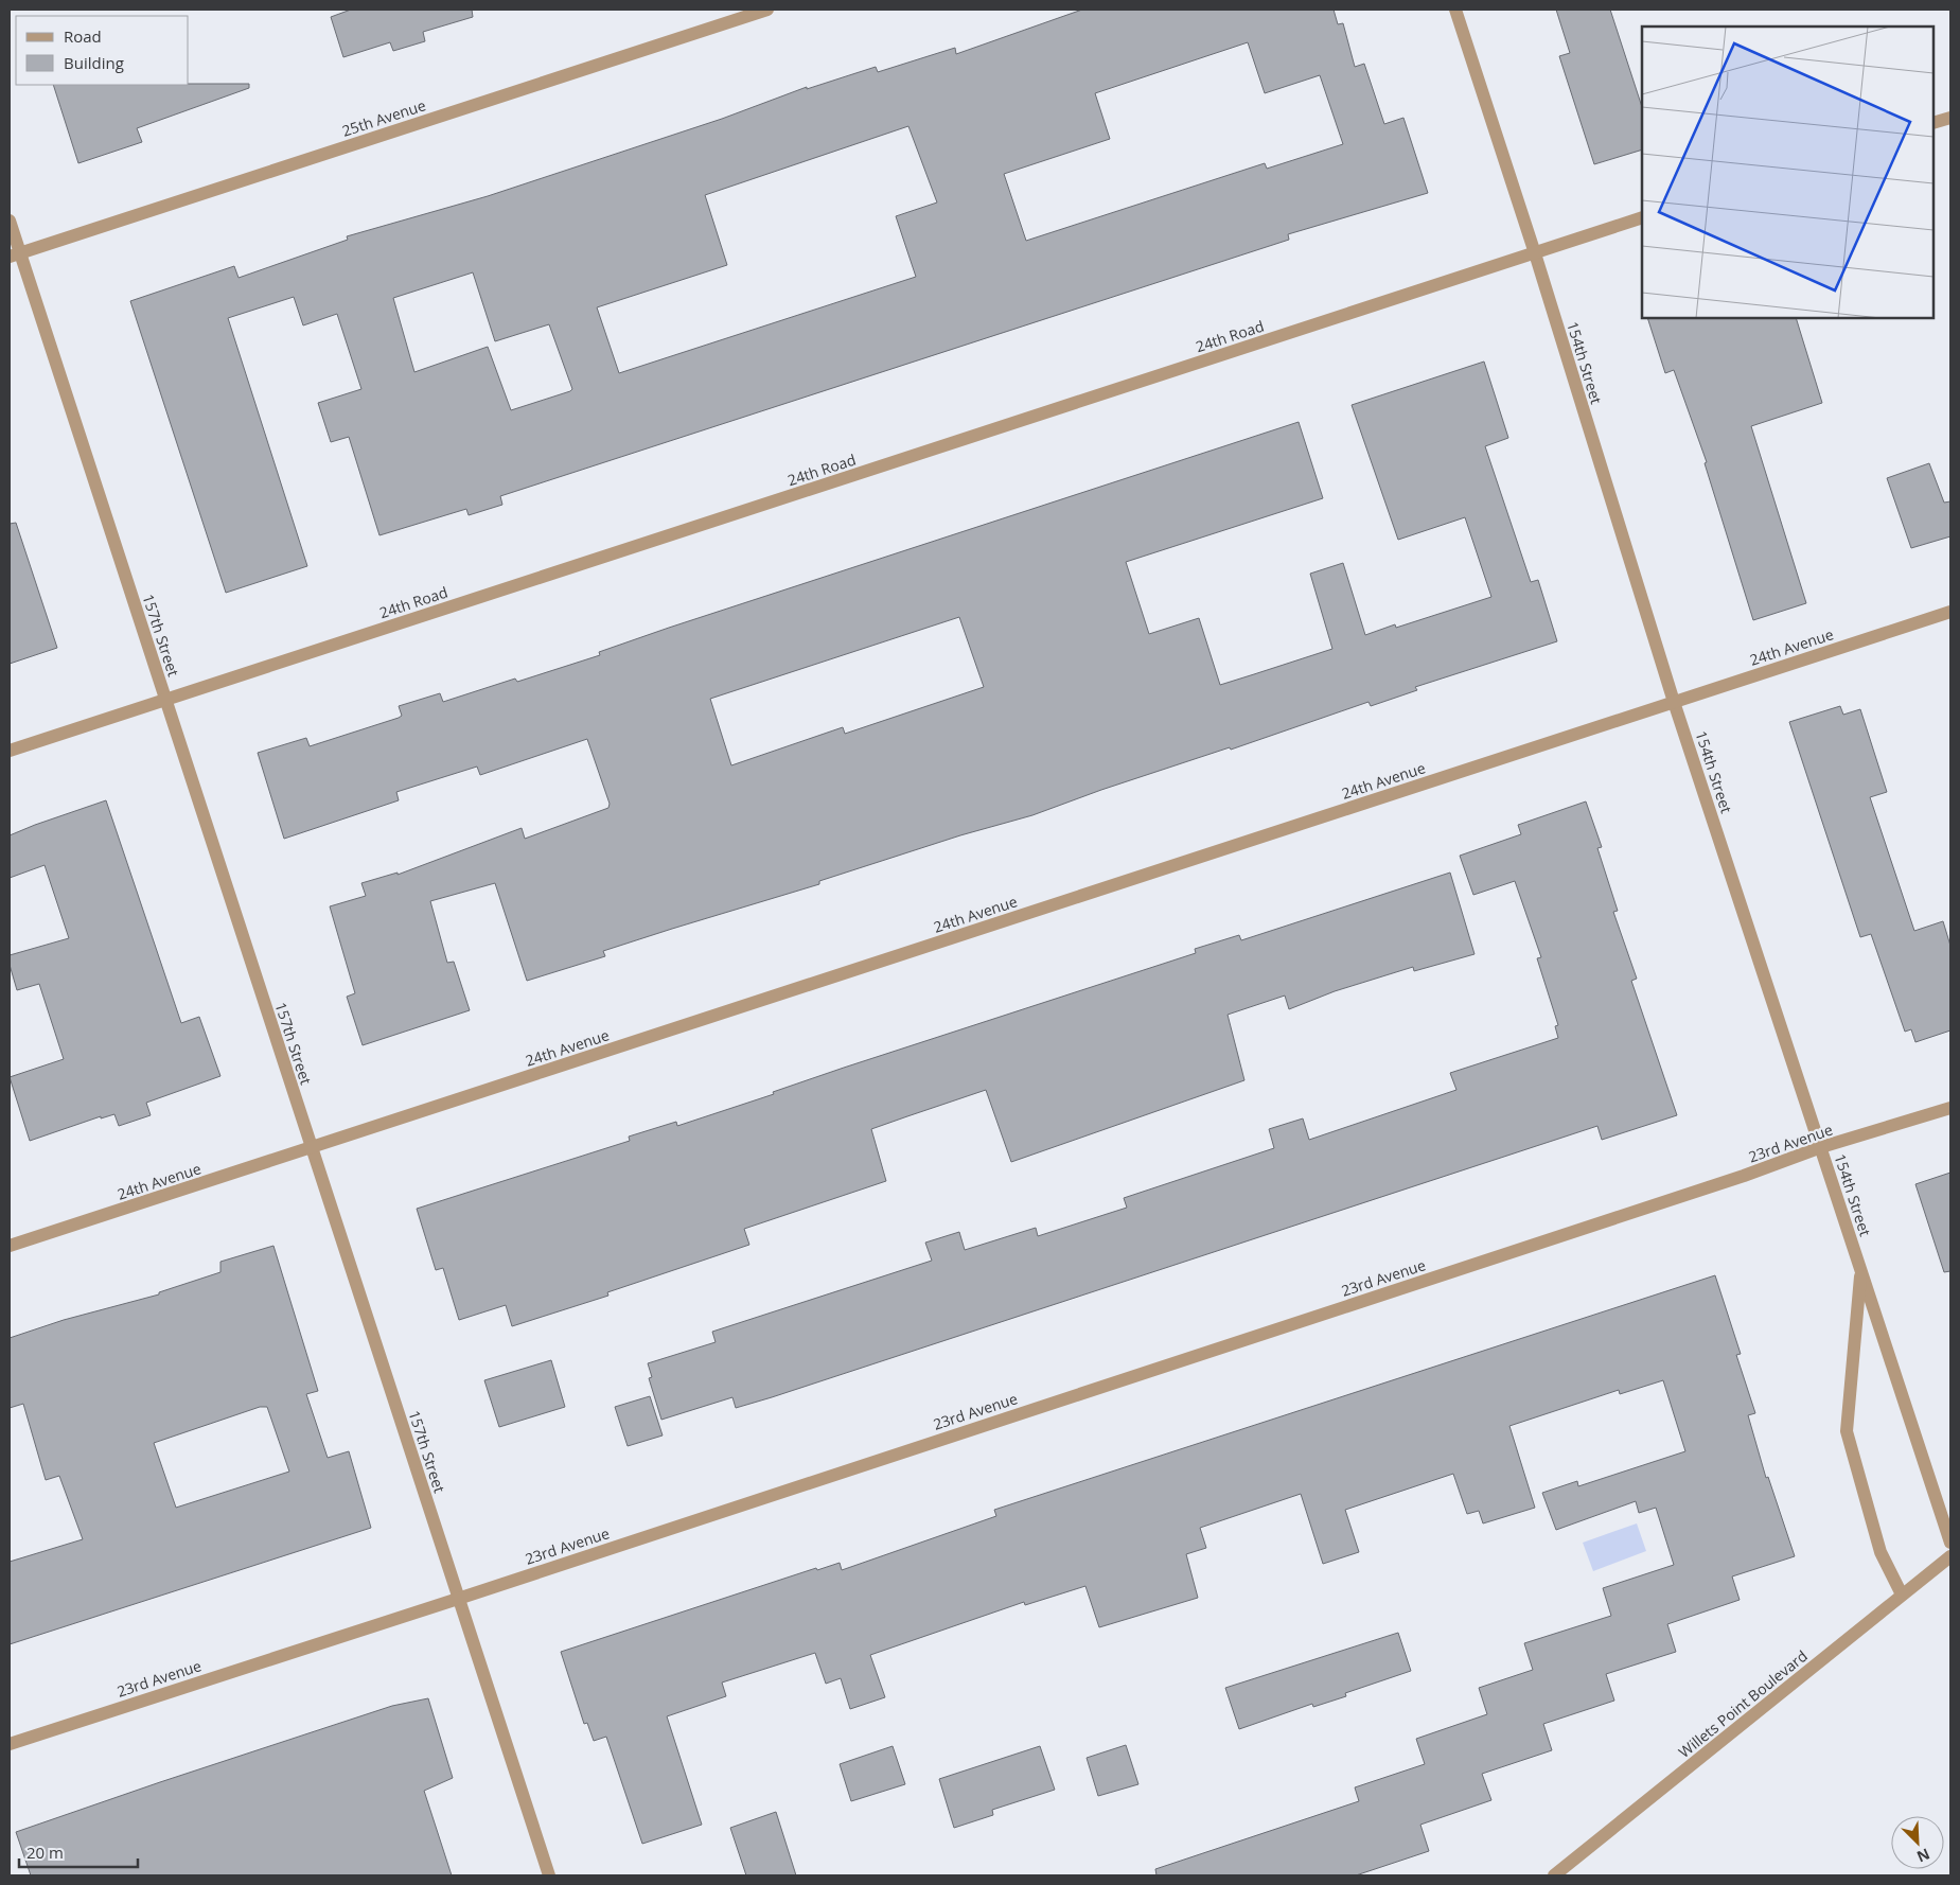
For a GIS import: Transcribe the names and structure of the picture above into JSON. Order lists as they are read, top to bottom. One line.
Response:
{"streets":{"street":["25th Avenue","24th Road","154th Street","157th Street","24th Avenue","23rd Avenue","Willets Point Boulevard"]},"crossings":[["25th Avenue","157th Street"],["24th Road","154th Street"],["24th Road","157th Street"],["154th Street","24th Avenue"],["154th Street","23rd Avenue"],["157th Street","24th Avenue"],["157th Street","23rd Avenue"]],"legend":["Road","Building"],"scale_bar":"20 m","north":"bottom right"}
